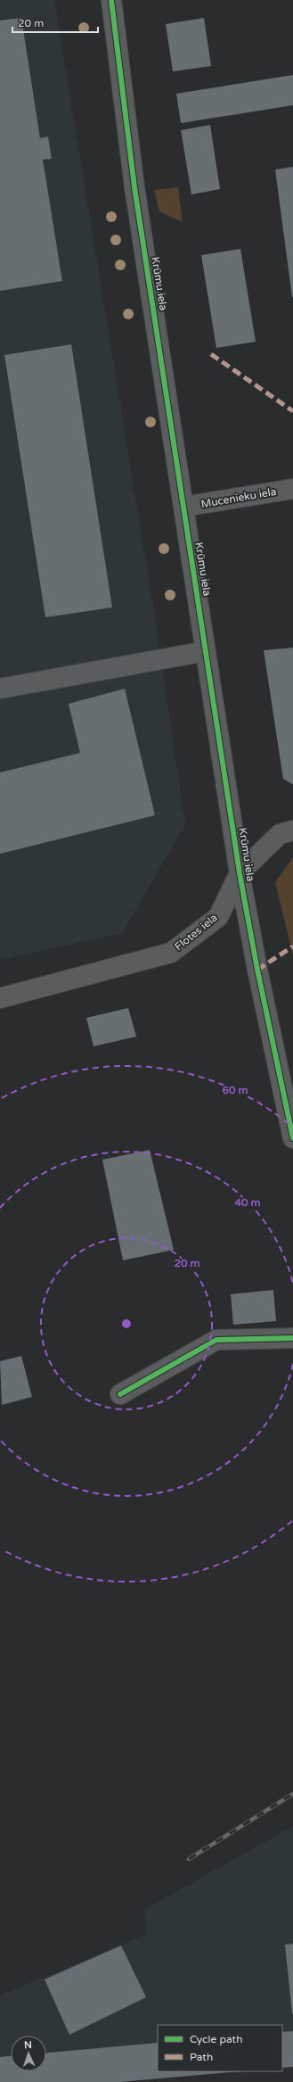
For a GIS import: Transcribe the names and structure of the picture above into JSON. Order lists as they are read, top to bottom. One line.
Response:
{"streets":{"street":["Krūmu iela","Mucenieku iela","Flotes iela"]},"crossings":[["Krūmu iela","Mucenieku iela"],["Krūmu iela","Flotes iela"]],"legend":["Cycle path","Path"],"scale_bar":"20 m","north":"top","rings":["60 m","40 m","20 m"]}
